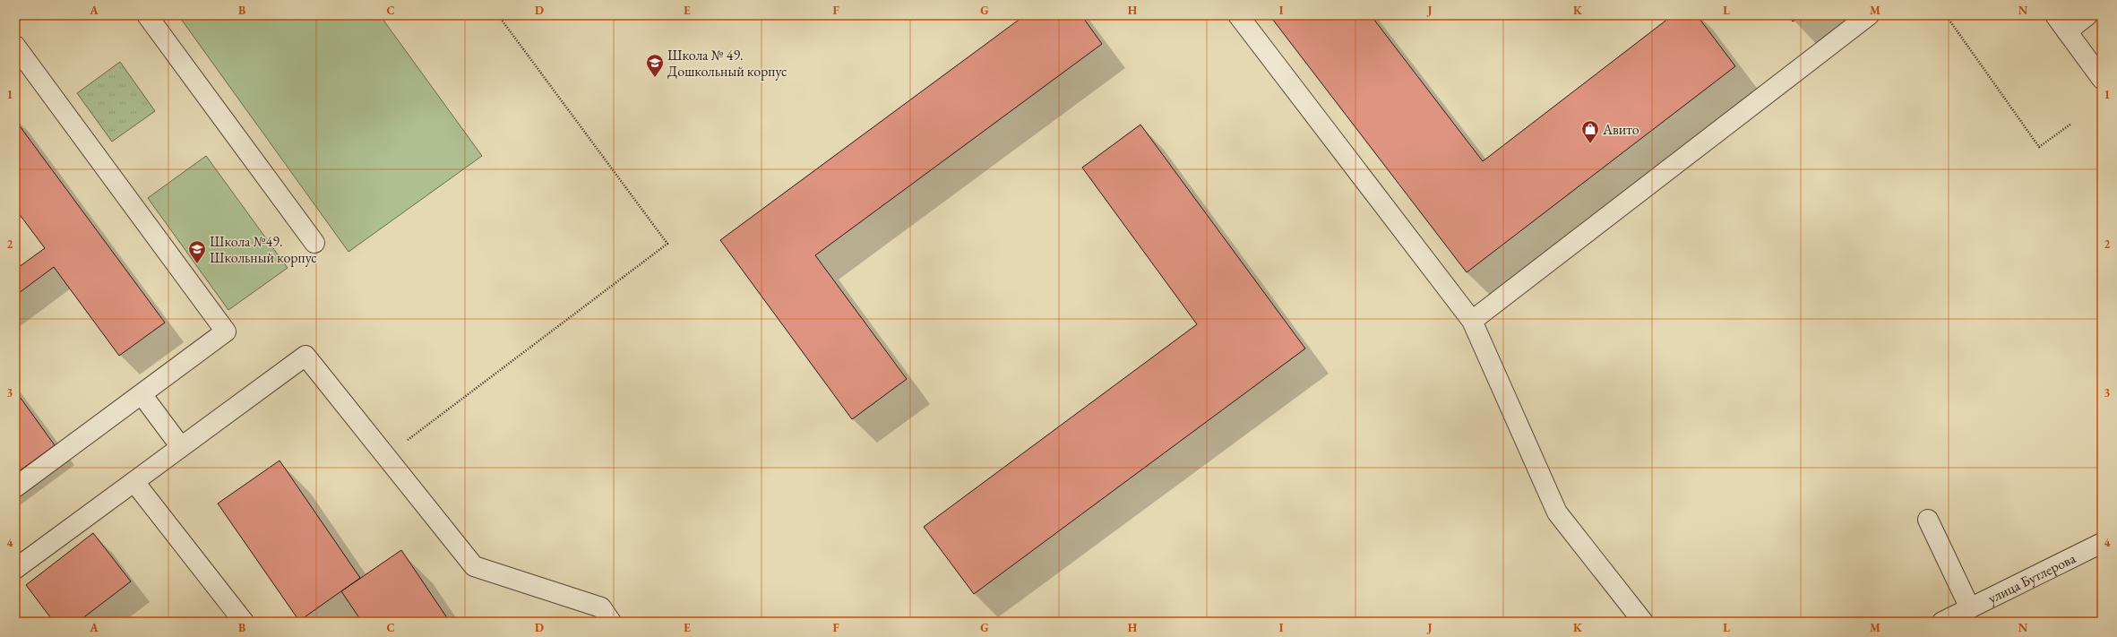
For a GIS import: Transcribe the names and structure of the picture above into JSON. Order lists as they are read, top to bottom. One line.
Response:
{"streets":{"street":["улица Бутлерова"]},"places":{"school or university":["Школа № 49. Дошкольный корпус","Школа №49. Школьный корпус"],"shop":["Авито"]},"grid":{"columns":["A","B","C","D","E","F","G","H","I","J","K","L","M","N"],"rows":["1","2","3","4"]}}
